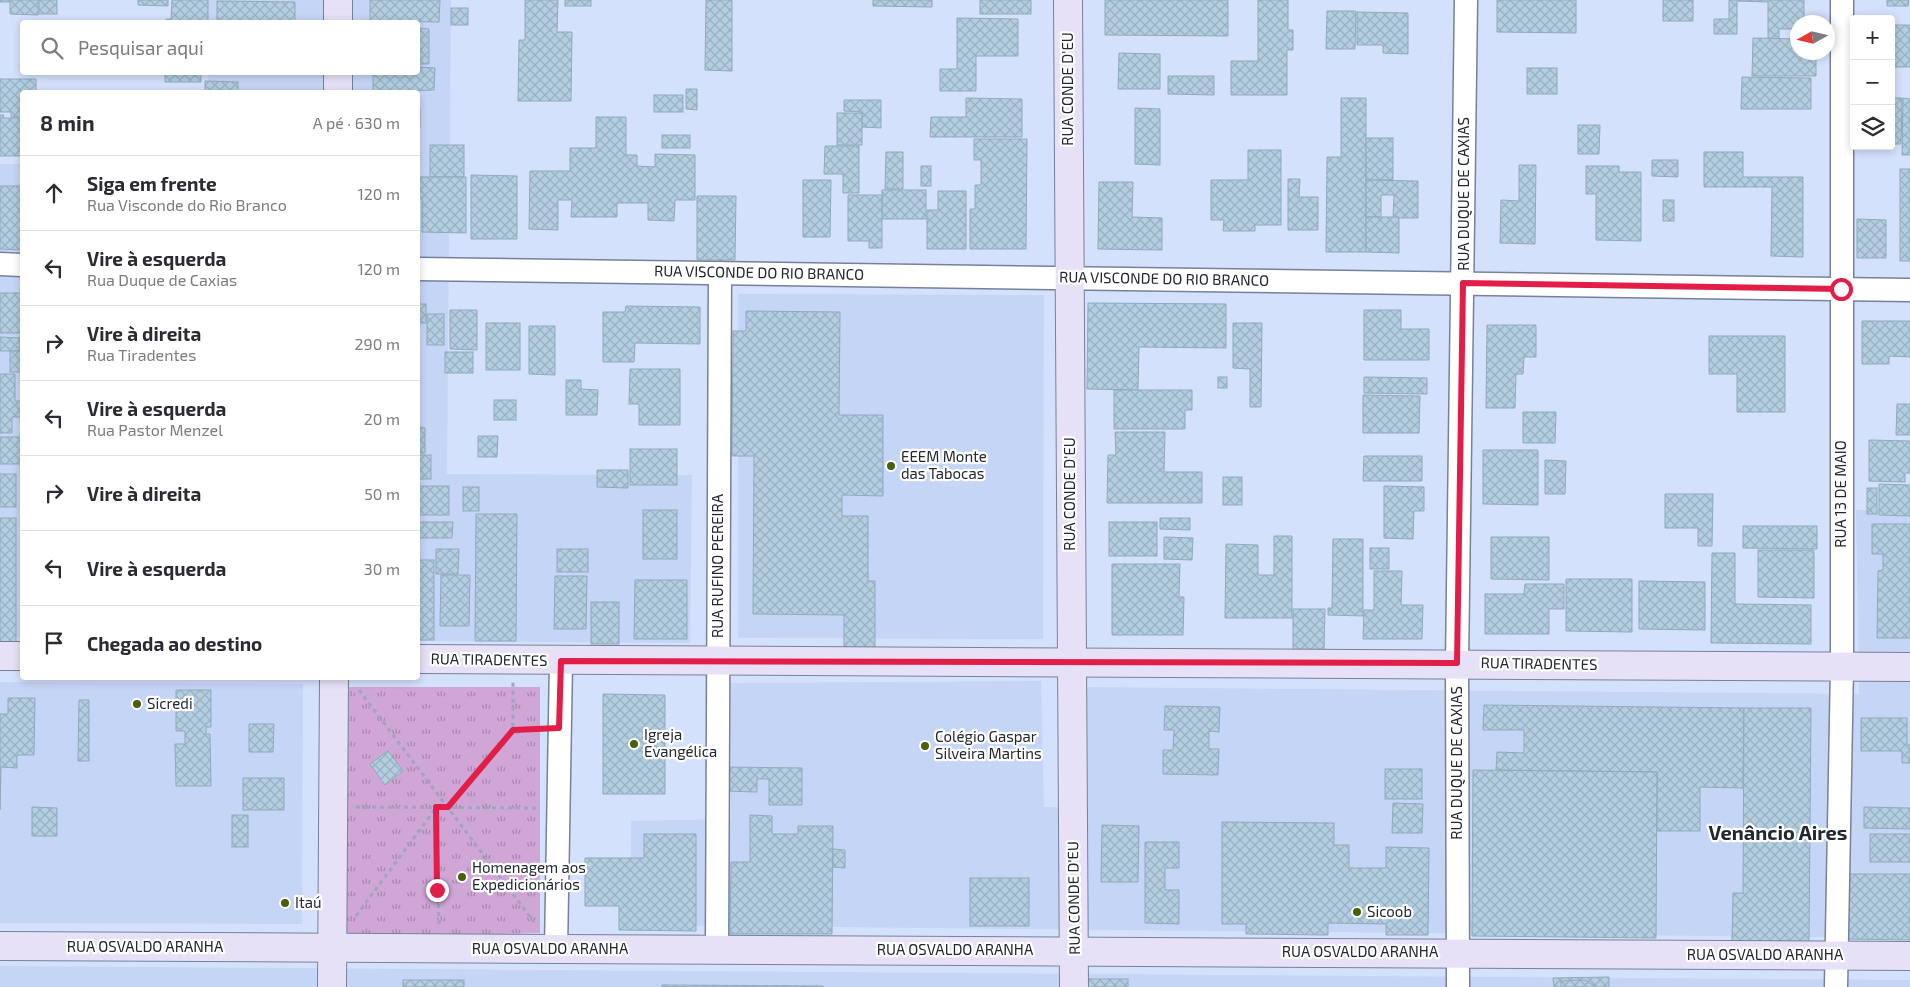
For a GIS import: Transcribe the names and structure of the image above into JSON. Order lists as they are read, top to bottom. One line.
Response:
{"streets":{"main road":["RUA CONDE D'EU","RUA TIRADENTES","RUA OSVALDO ARANHA"],"street":["RUA DUQUE DE CAXIAS","RUA VISCONDE DO RIO BRANCO","RUA 13 DE MAIO","RUA RUFINO PEREIRA"]},"crossings":[["RUA CONDE D'EU","RUA VISCONDE DO RIO BRANCO"],["RUA CONDE D'EU","RUA TIRADENTES"],["RUA CONDE D'EU","RUA OSVALDO ARANHA"],["RUA DUQUE DE CAXIAS","RUA VISCONDE DO RIO BRANCO"],["RUA DUQUE DE CAXIAS","RUA TIRADENTES"],["RUA DUQUE DE CAXIAS","RUA OSVALDO ARANHA"],["RUA VISCONDE DO RIO BRANCO","RUA 13 DE MAIO"],["RUA VISCONDE DO RIO BRANCO","RUA RUFINO PEREIRA"],["RUA 13 DE MAIO","RUA TIRADENTES"],["RUA 13 DE MAIO","RUA OSVALDO ARANHA"],["RUA RUFINO PEREIRA","RUA TIRADENTES"],["RUA RUFINO PEREIRA","RUA OSVALDO ARANHA"]],"districts":["Venâncio Aires"],"places":["EEEM Monte das Tabocas","Sicredi","Igreja Evangélica","Colégio Gaspar Silveira Martins","Homenagem aos Expedicionários","Itaú","Sicoob"],"north":"left","page":{"map_buttons":["+","−"],"search":"Pesquisar aqui","heading":["8 min","A pé · 630 m"],"list":[["Siga em frente","Rua Visconde do Rio Branco","120 m"],["Vire à esquerda","Rua Duque de Caxias","120 m"],["Vire à direita","Rua Tiradentes","290 m"],["Vire à esquerda","Rua Pastor Menzel","20 m"],["Vire à direita","50 m"],["Vire à esquerda","30 m"],"Chegada ao destino"]}}
